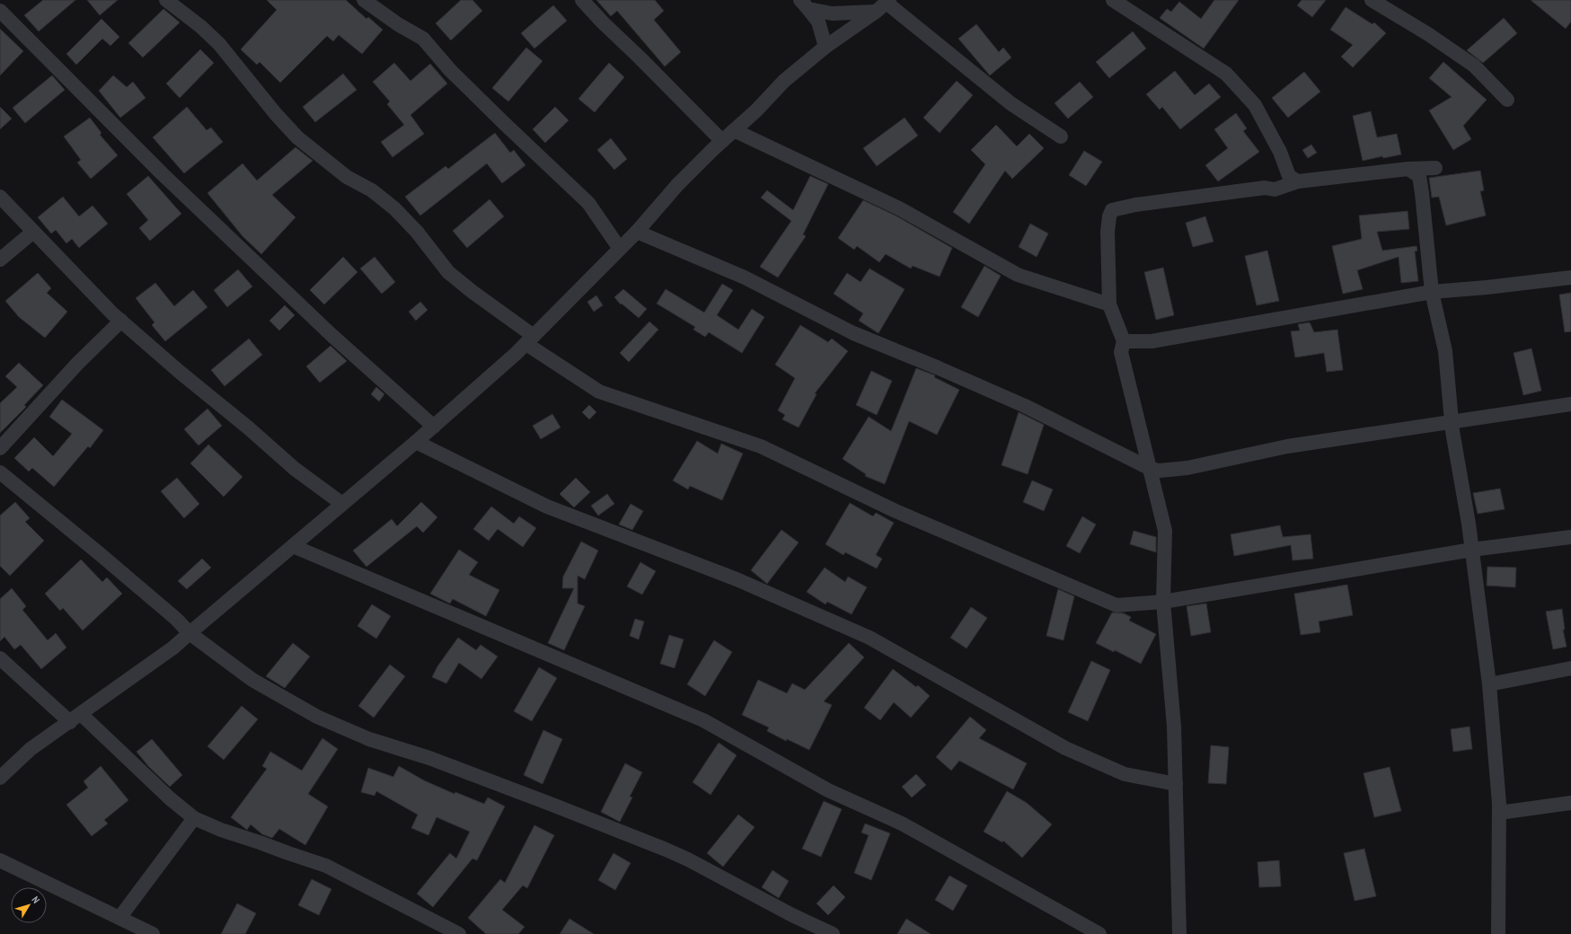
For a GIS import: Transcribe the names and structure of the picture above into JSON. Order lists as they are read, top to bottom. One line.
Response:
{"north":"top right"}
